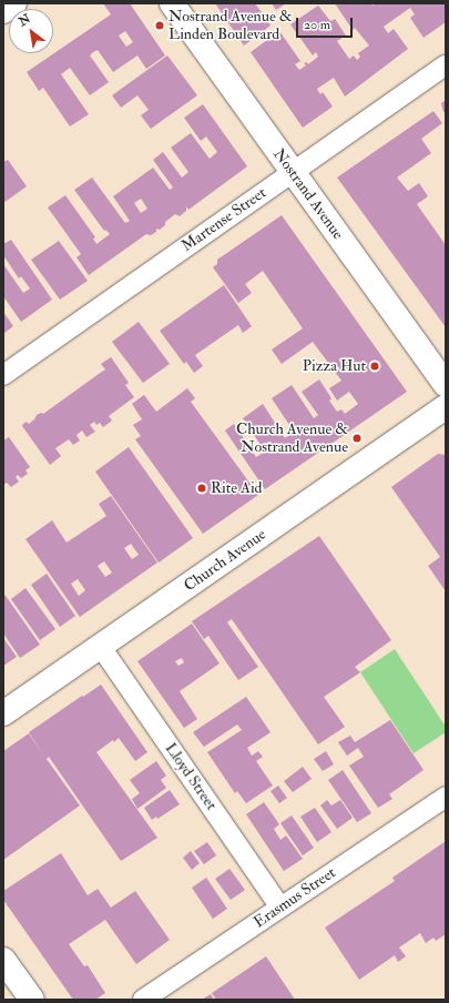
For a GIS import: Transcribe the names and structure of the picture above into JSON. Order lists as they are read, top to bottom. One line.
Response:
{"streets":{"main road":["Nostrand Avenue","Church Avenue"],"street":["Martense Street","Lloyd Street","Erasmus Street"]},"crossings":[["Nostrand Avenue","Martense Street"],["Church Avenue","Lloyd Street"],["Lloyd Street","Erasmus Street"]],"places":["Nostrand Avenue & Linden Boulevard","Pizza Hut","Church Avenue & Nostrand Avenue","Rite Aid"],"scale_bar":"20 m","north":"top left"}
